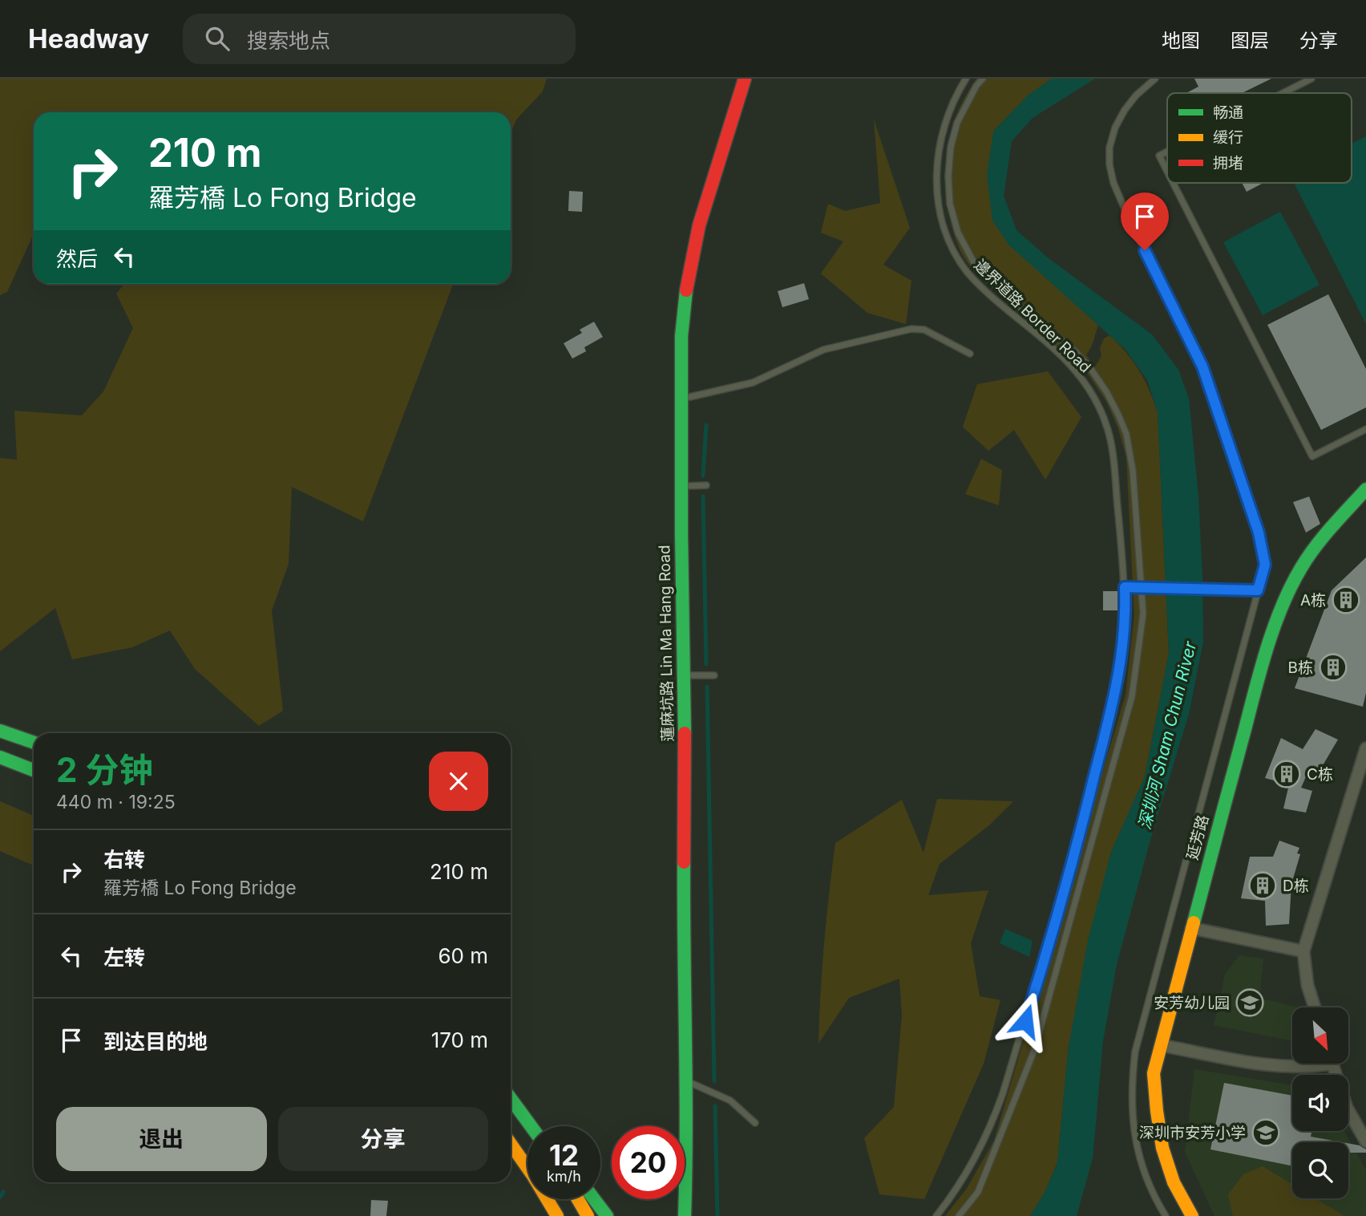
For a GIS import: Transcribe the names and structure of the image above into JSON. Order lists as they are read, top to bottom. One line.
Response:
{"streets":{"main road":["蓮麻坑路 Lin Ma Hang Road","延芳路"],"lane":["邊界道路 Border Road"]},"water":["深圳河 Sham Chun River"],"places":{"building":["A栋","B栋","C栋","D栋"],"school or university":["安芳幼儿园","深圳市安芳小学"]},"legend":["畅通","缓行","拥堵"],"north":"bottom right","page":{"header":"Headway","search":"搜索地点","nav":["地图","图层","分享"],"turn":["210 m","羅芳橋 Lo Fong Bridge"],"then":"然后","heading":["2 分钟","440 m · 19:25"],"list":[{"name":"右转","note":"羅芳橋 Lo Fong Bridge","value":"210 m"},{"name":"左转","value":"60 m"},{"name":"到达目的地","value":"170 m"}],"buttons":["退出","分享"],"speed":"12 km/h","limit":"20"}}
